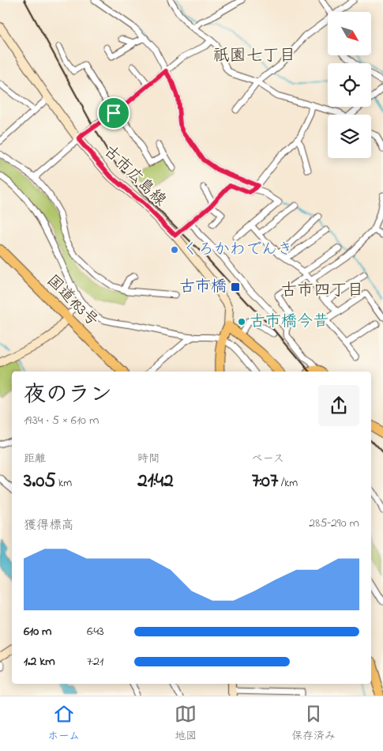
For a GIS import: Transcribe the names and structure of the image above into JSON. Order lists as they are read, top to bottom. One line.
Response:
{"streets":{"highway":["国道183号"],"main road":["古市広島線"]},"districts":["祇園七丁目","古市四丁目"],"places":{"other":["くろかわでんき","古市橋今昔"],"transit":["古市橋"]},"north":"bottom right","page":{"heading":["夜のラン","19:34 · 5 × 610 m"],"stats":[["距離","3.05 km"],["時間","21:42"],["ペース","7:07 /km"]],"chart":["獲得標高","285–290 m"],"list":[{"name":"610 m","note":"6:43"},{"name":"1.2 km","note":"7:21"}],"tabs":["ホーム","地図","保存済み"]}}
